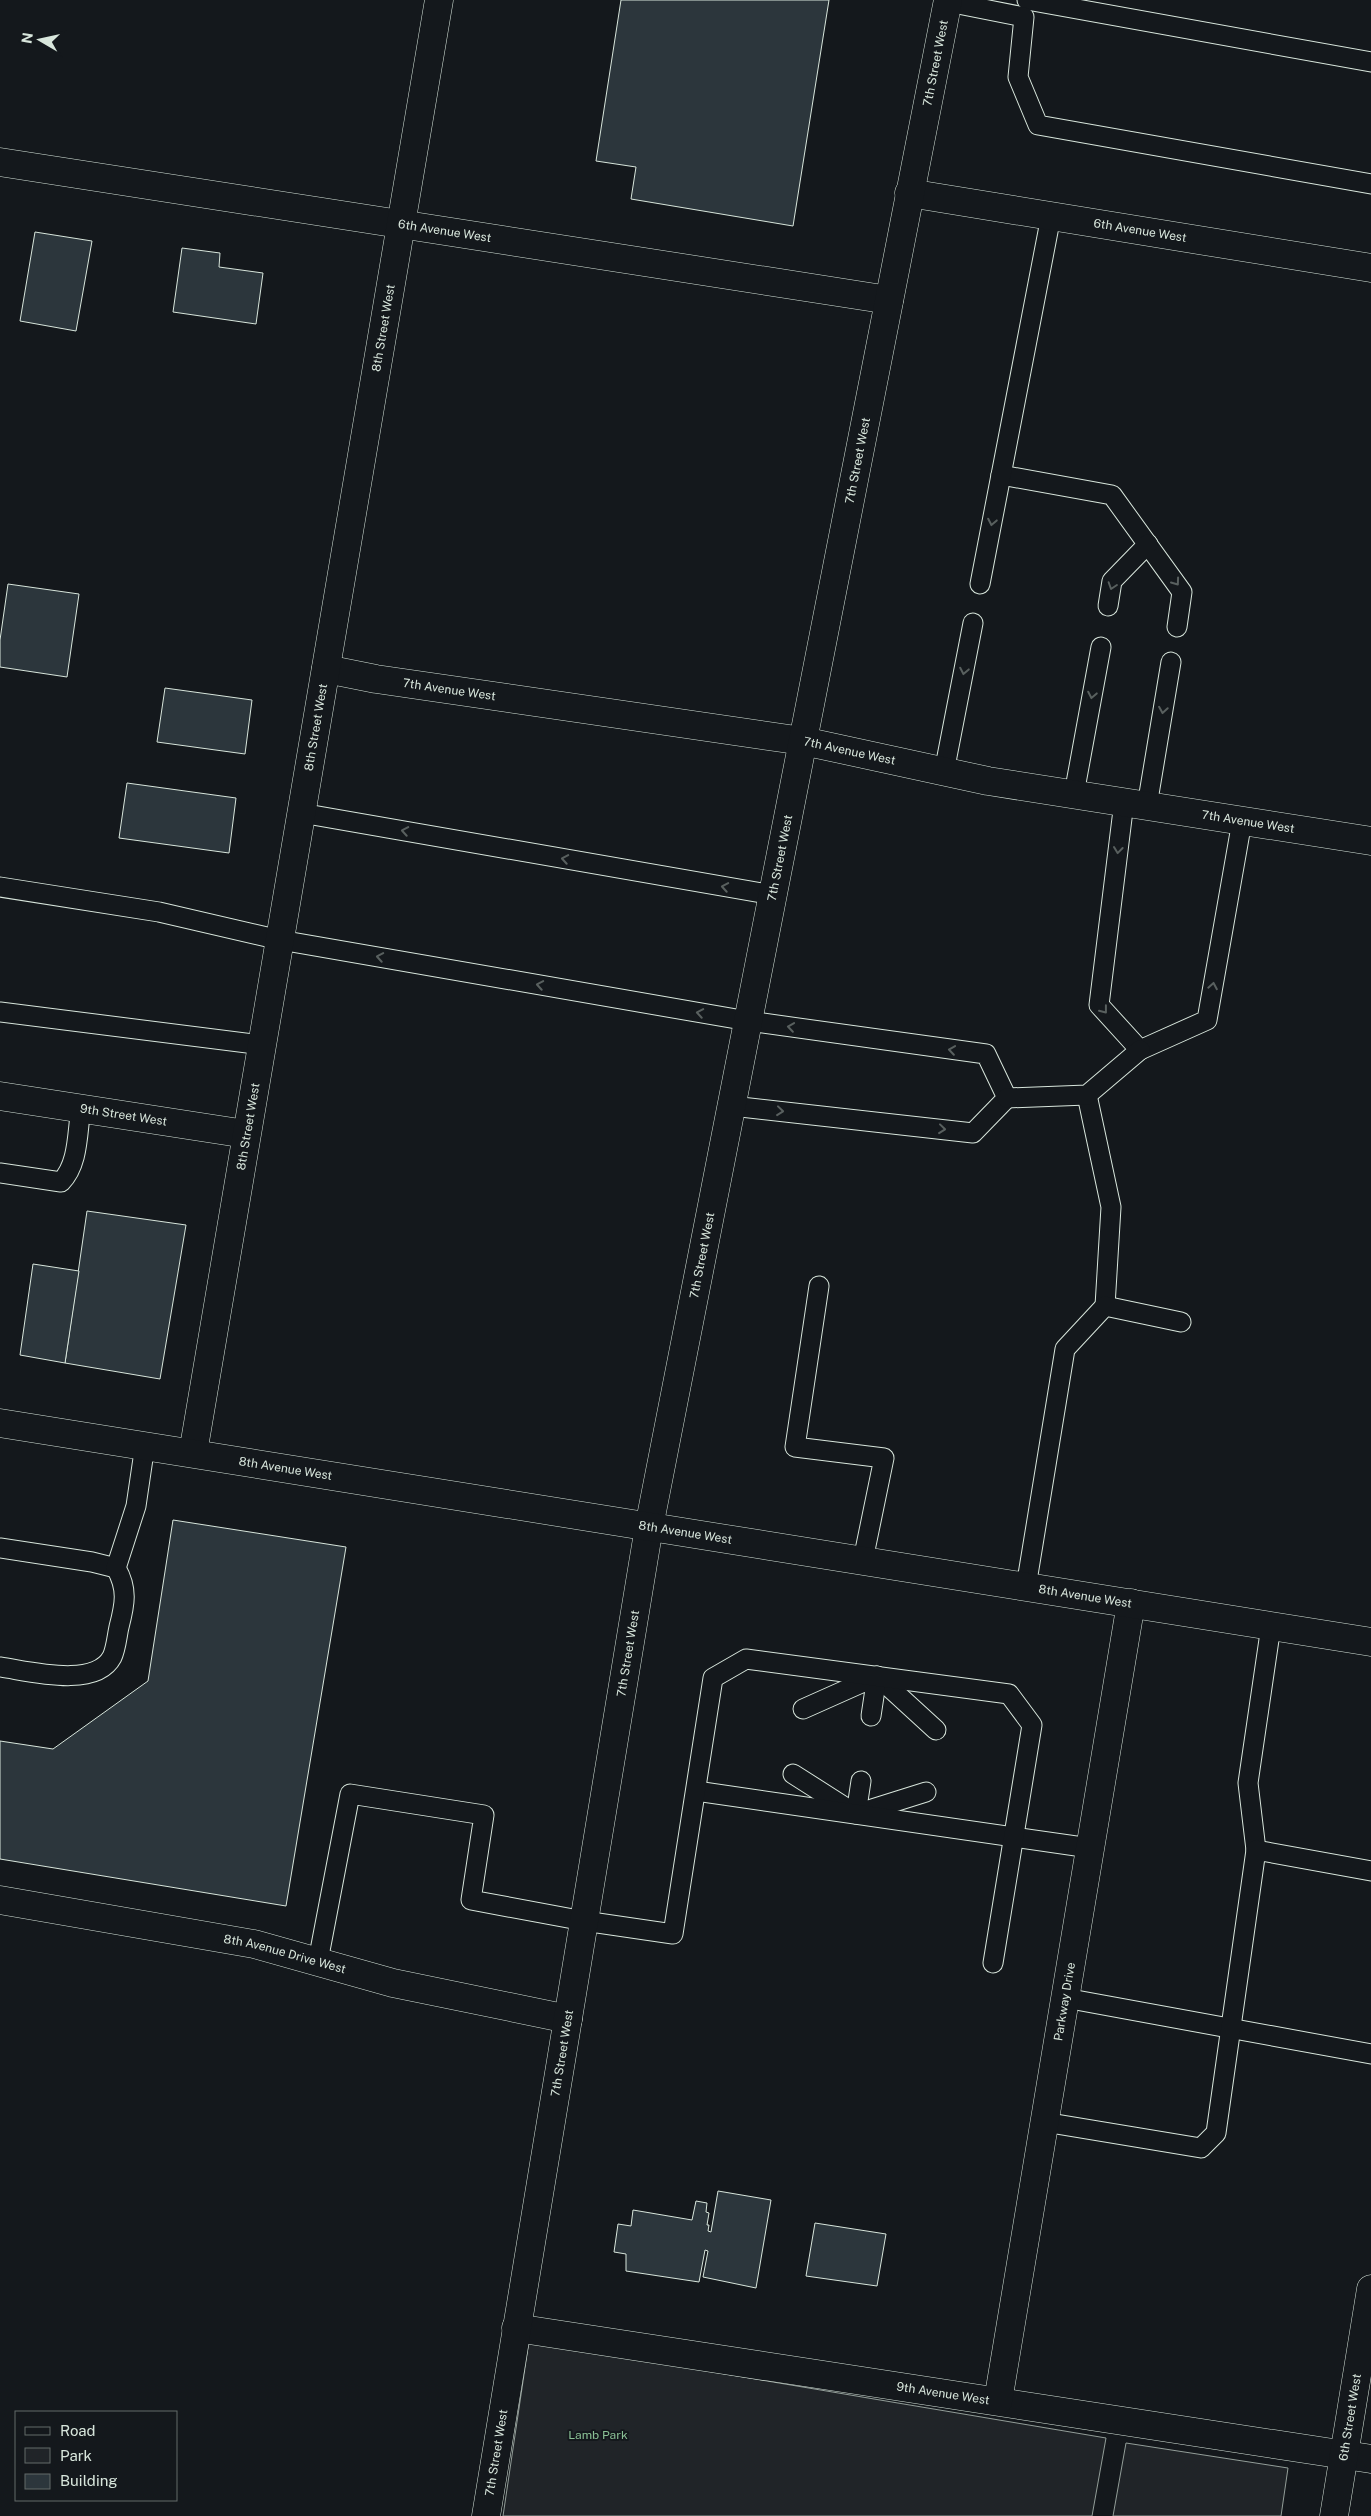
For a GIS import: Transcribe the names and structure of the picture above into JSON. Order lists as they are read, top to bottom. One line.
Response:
{"streets":{"street":["7th Street West","6th Avenue West","8th Street West","7th Avenue West","9th Street West","8th Avenue West","8th Avenue Drive West","Parkway Drive","9th Avenue West","6th Street West"]},"crossings":[["7th Street West","6th Avenue West"],["7th Street West","7th Avenue West"],["7th Street West","8th Avenue West"],["7th Street West","8th Avenue Drive West"],["7th Street West","9th Avenue West"],["6th Avenue West","8th Street West"],["8th Street West","7th Avenue West"],["8th Street West","9th Street West"],["8th Street West","8th Avenue West"],["8th Avenue West","Parkway Drive"],["Parkway Drive","9th Avenue West"],["9th Avenue West","6th Street West"]],"parks":["Lamb Park"],"legend":["Road","Park","Building"],"north":"left"}
